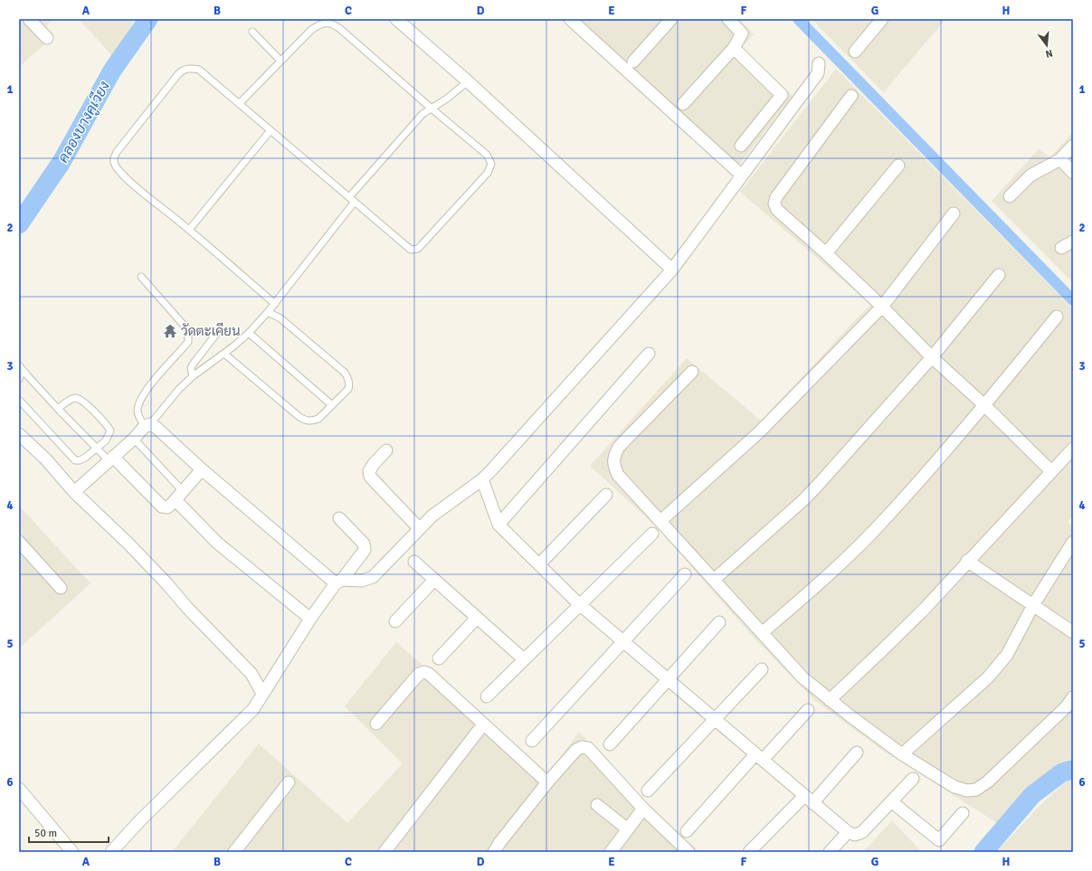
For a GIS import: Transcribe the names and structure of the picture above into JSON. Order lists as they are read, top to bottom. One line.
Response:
{"water":["คลองบางคูเวียง"],"places":{"temple":["วัดตะเคียน"]},"scale_bar":"50 m","north":"bottom","grid":{"columns":["A","B","C","D","E","F","G","H"],"rows":["1","2","3","4","5","6"]}}
